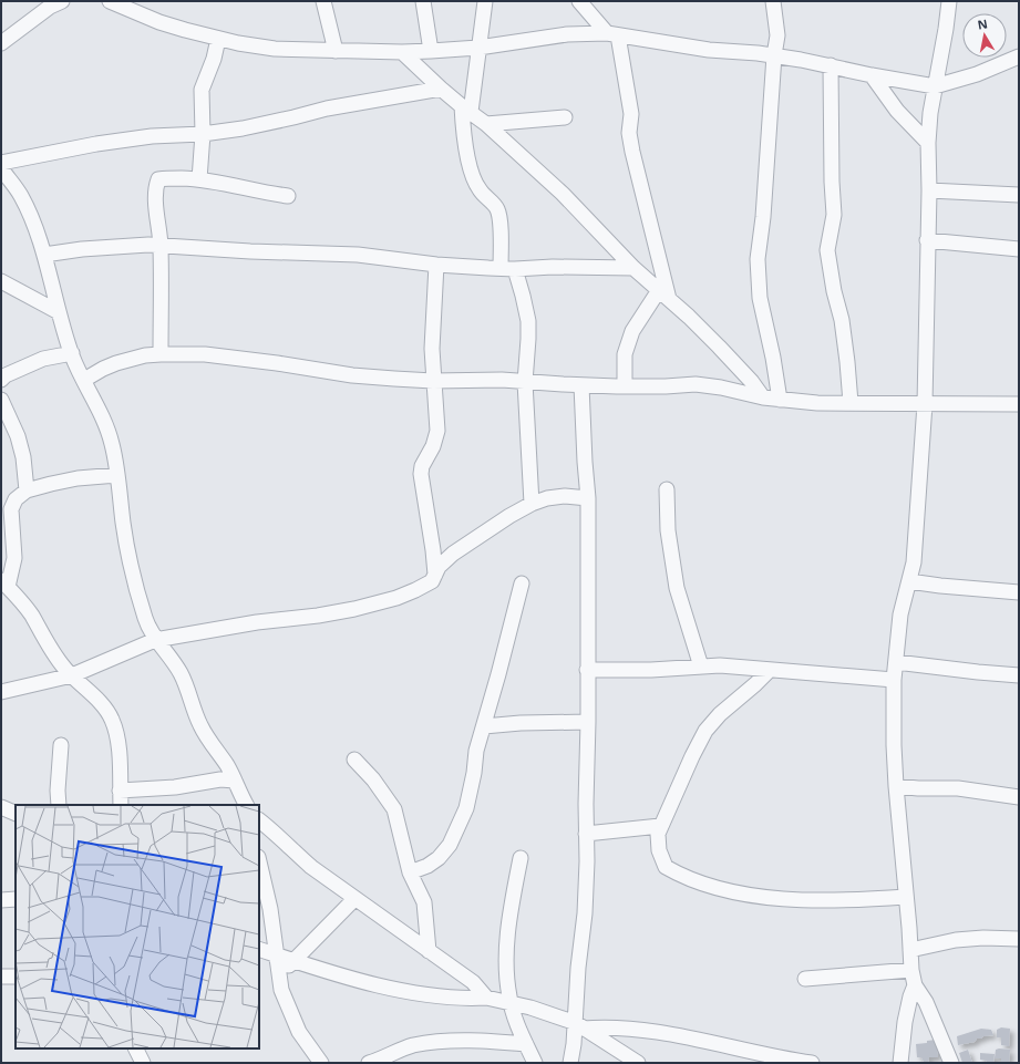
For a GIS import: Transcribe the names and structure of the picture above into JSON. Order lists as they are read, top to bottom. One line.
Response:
{"north":"top"}
